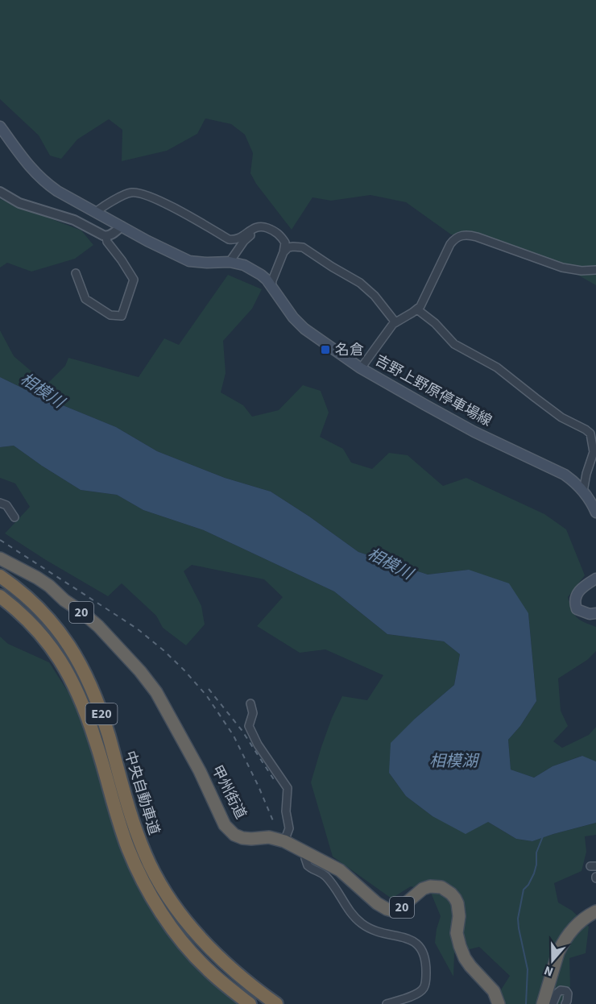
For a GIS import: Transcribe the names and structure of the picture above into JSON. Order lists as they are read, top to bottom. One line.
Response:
{"streets":{"highway":["20","E20","甲州街道","中央自動車道"],"main road":["吉野上野原停車場線"]},"water":["相模川","相模湖"],"places":{"transit":["名倉"]},"north":"bottom"}
